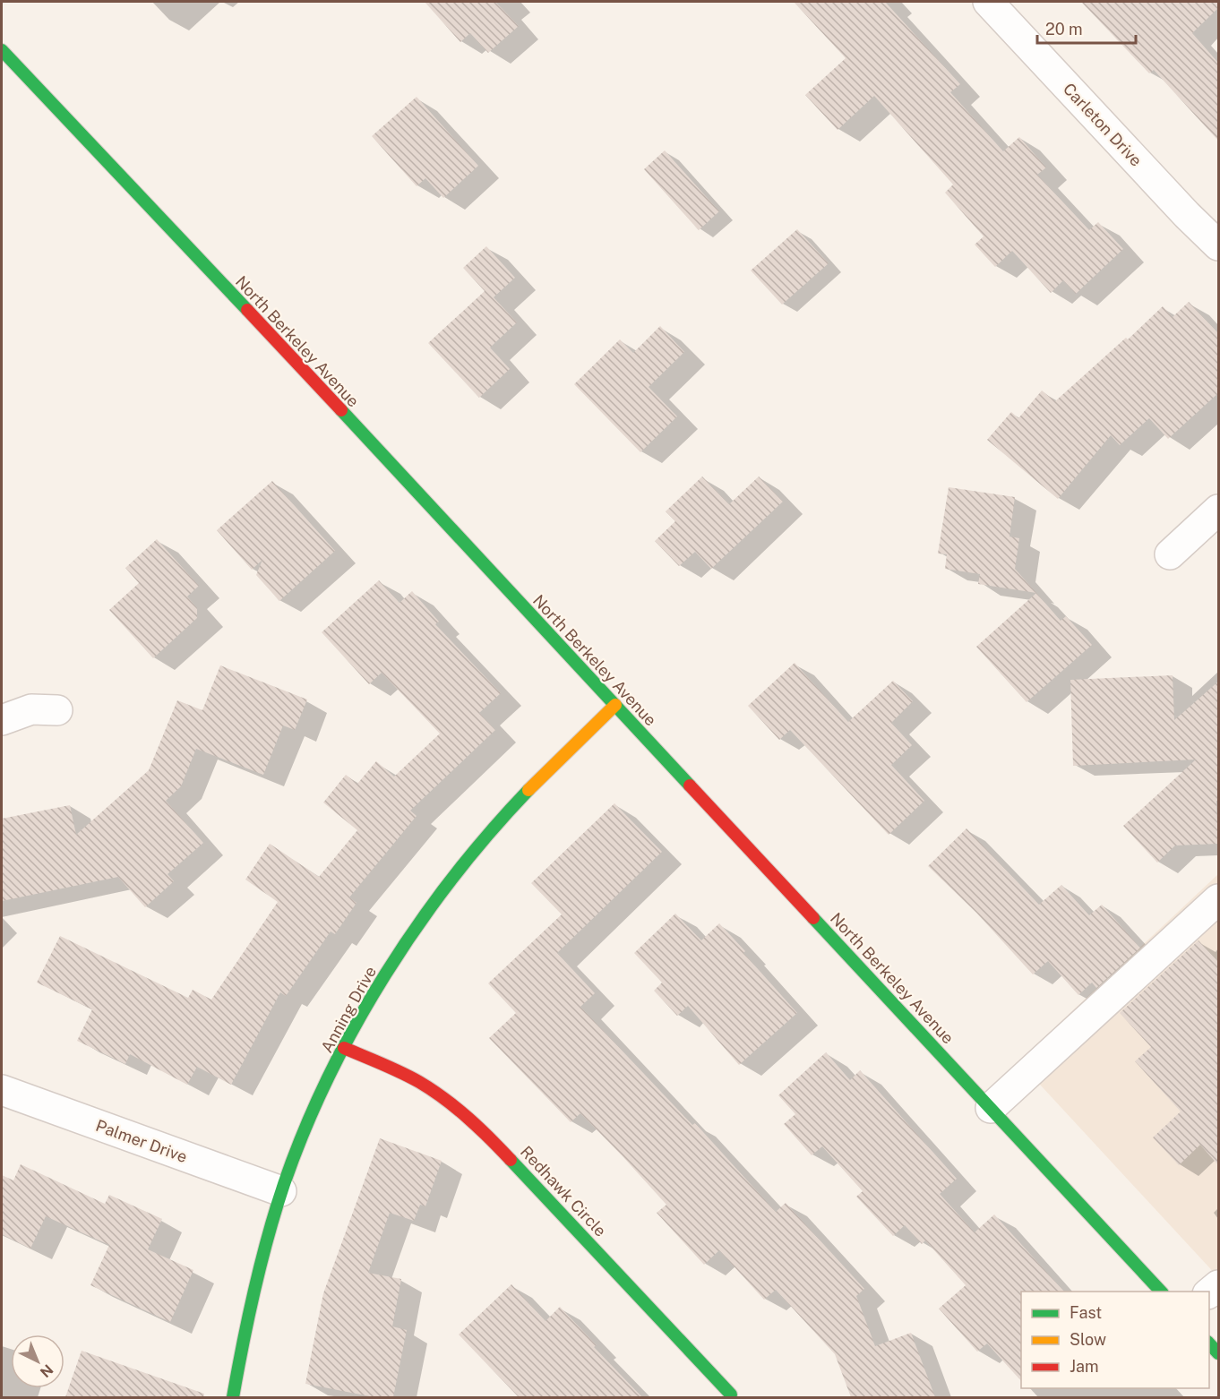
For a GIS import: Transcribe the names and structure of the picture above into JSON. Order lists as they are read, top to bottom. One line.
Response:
{"streets":{"street":["Carleton Drive","North Berkeley Avenue","Anning Drive","Palmer Drive","Redhawk Circle"]},"crossings":[["North Berkeley Avenue","Anning Drive"],["Anning Drive","Palmer Drive"],["Anning Drive","Redhawk Circle"]],"legend":["Fast","Slow","Jam"],"scale_bar":"20 m","north":"bottom right"}
